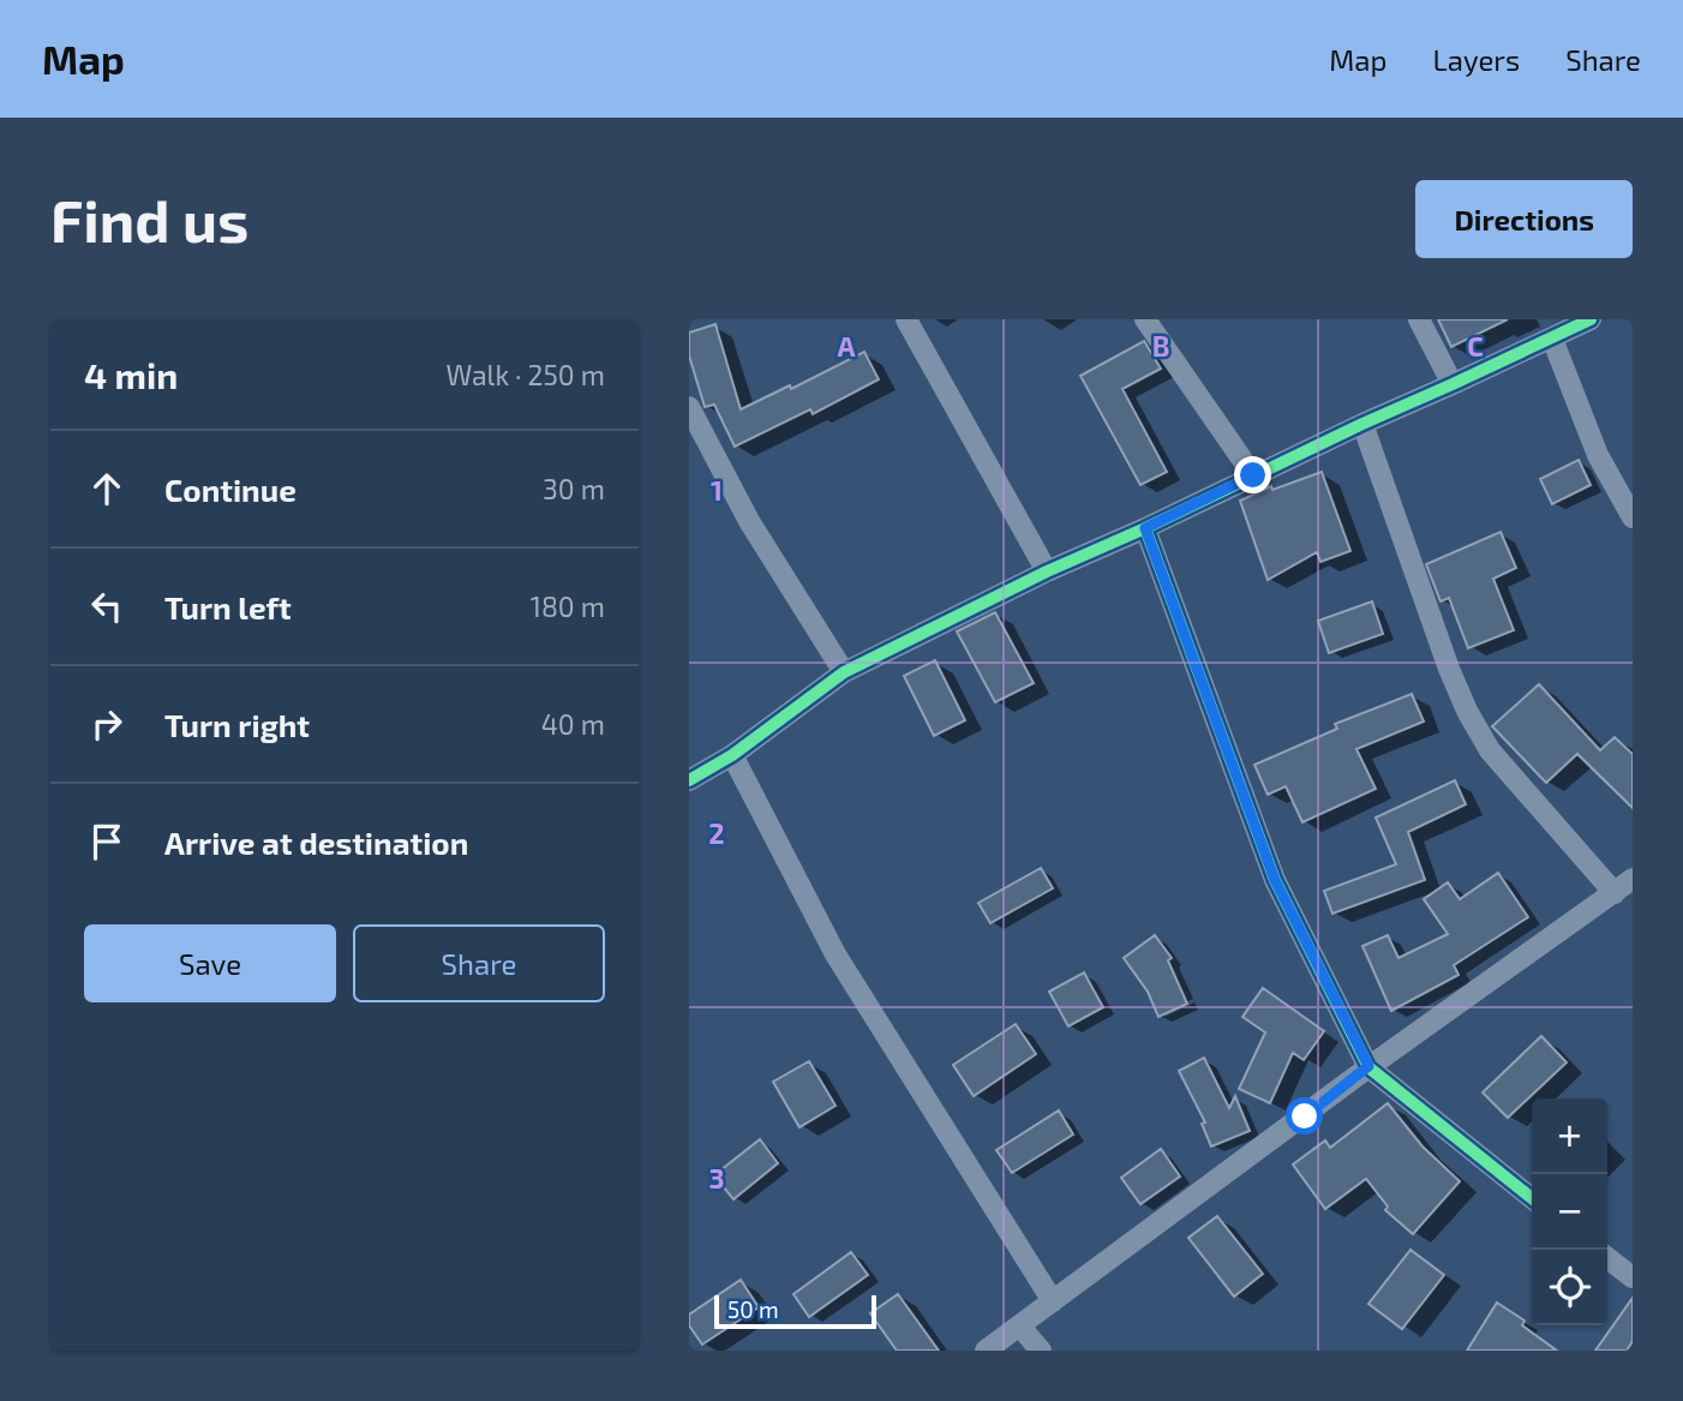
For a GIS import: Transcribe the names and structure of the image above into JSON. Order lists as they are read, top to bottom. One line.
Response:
{"scale_bar":"50 m","page":{"header":"Map","nav":["Map","Layers","Share"],"buttons":["Directions",["Save","Share"]],"title":"Find us","heading":["4 min","Walk · 250 m"],"list":[["Continue","30 m"],["Turn left","180 m"],["Turn right","40 m"],"Arrive at destination"],"map_buttons":["+","−"],"scale":"50 m"},"grid":{"columns":["A","B","C"],"rows":["1","2","3"]}}
